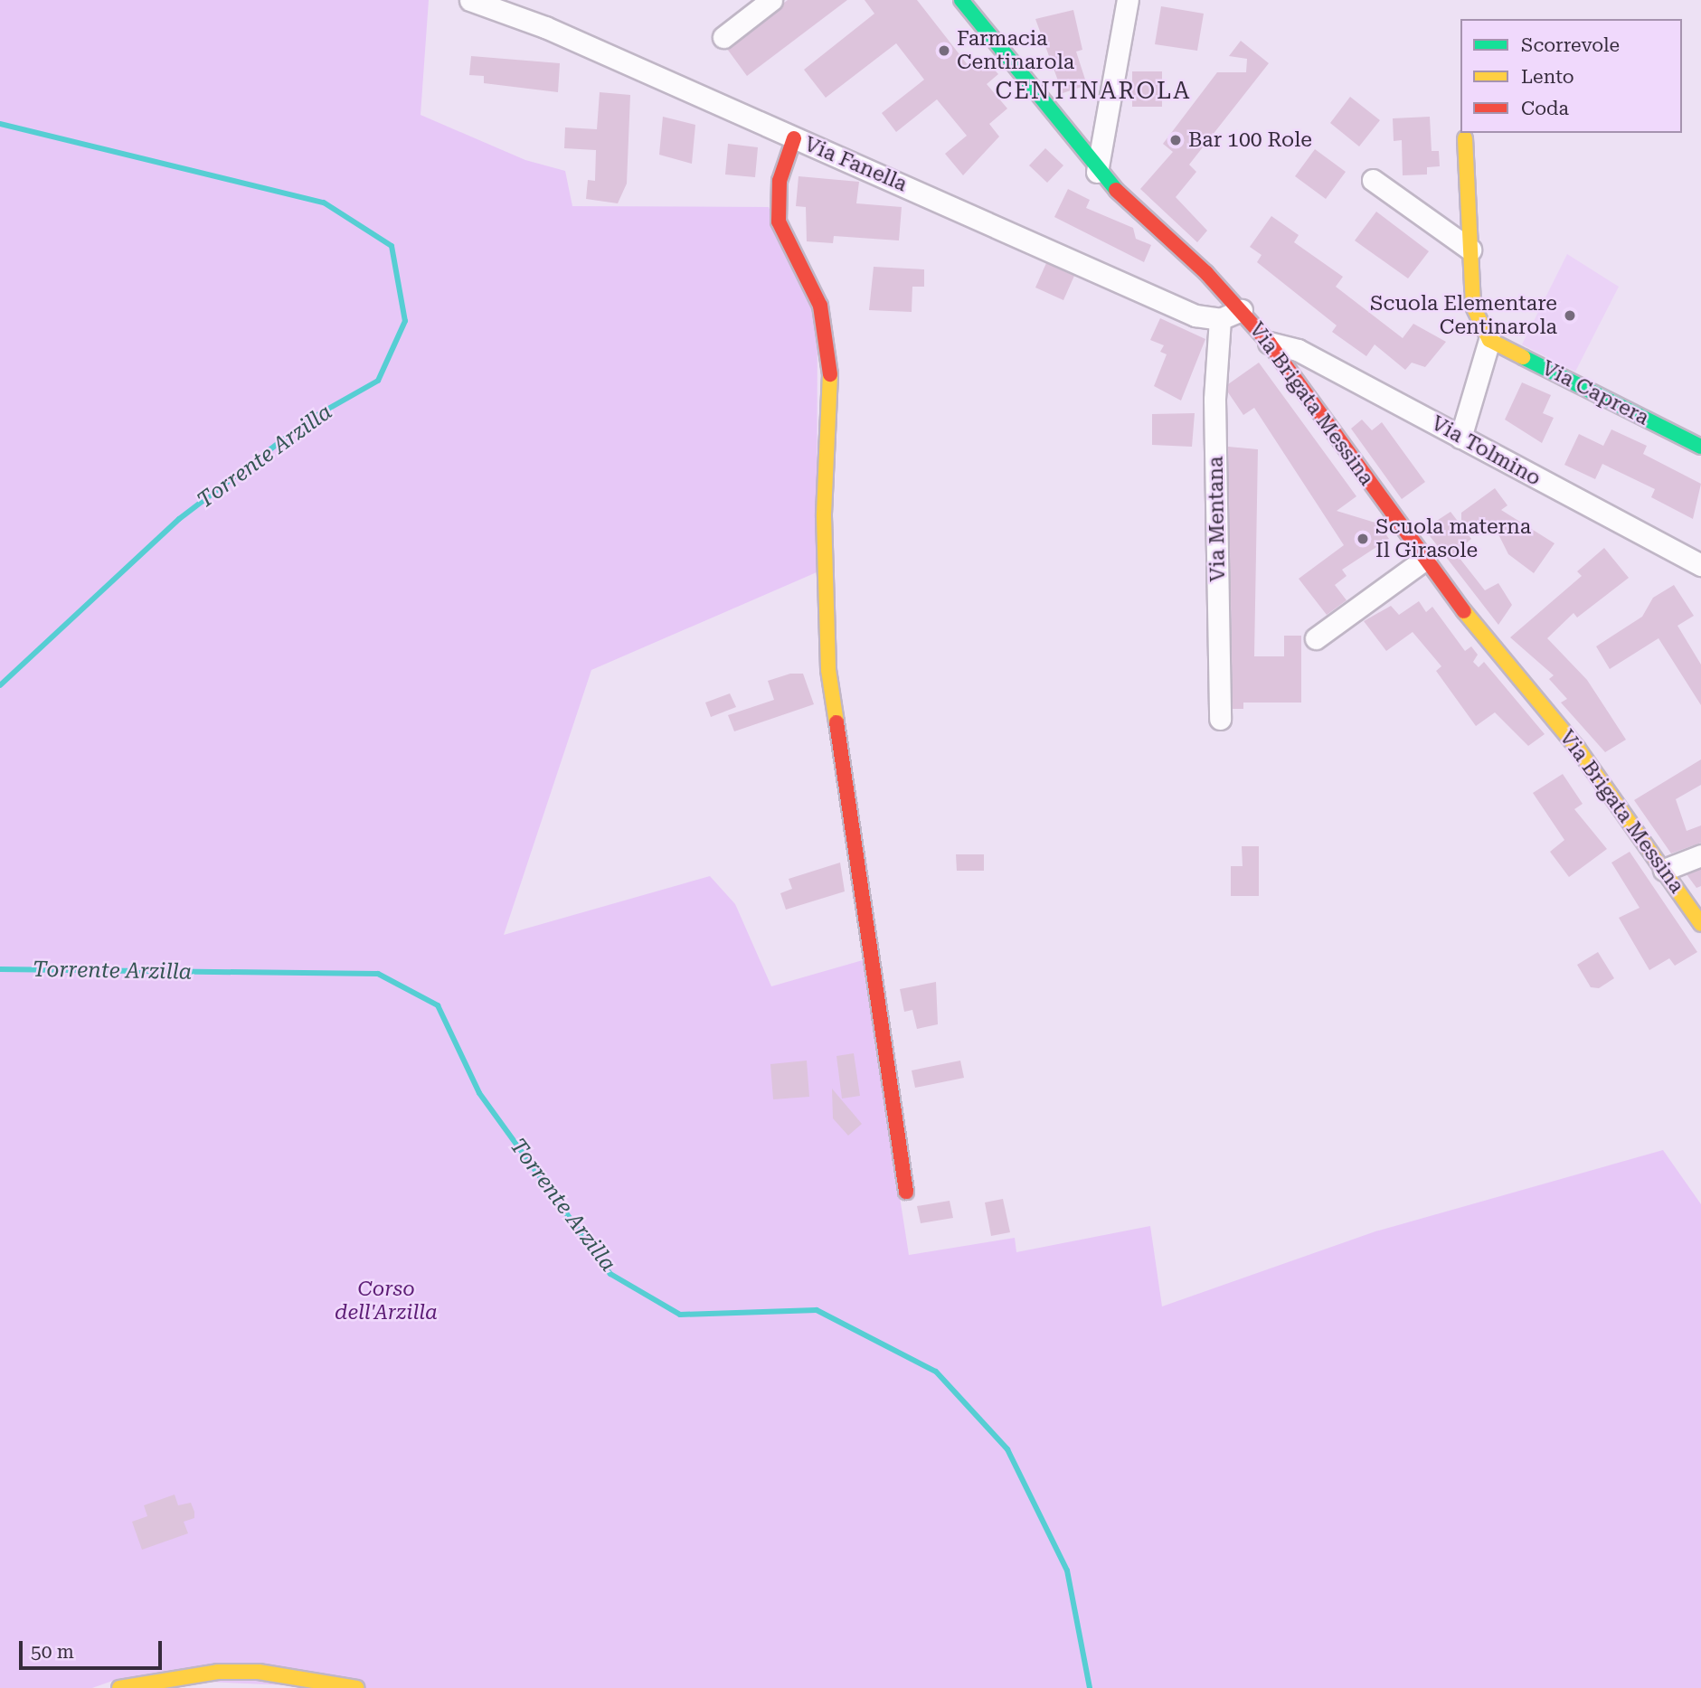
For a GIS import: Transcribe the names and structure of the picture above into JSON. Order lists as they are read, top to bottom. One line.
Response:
{"streets":{"street":["Via Fanella","Via Caprera","Via Brigata Messina","Via Tolmino","Via Mentana"]},"crossings":[["Via Fanella","Via Mentana"],["Via Brigata Messina","Via Tolmino"]],"districts":["CENTINAROLA"],"water":["Torrente Arzilla"],"parks":["Corso dell'Arzilla"],"places":["Farmacia Centinarola","Bar 100 Role","Scuola Elementare Centinarola","Scuola materna Il Girasole"],"legend":["Scorrevole","Lento","Coda"],"scale_bar":"50 m"}
